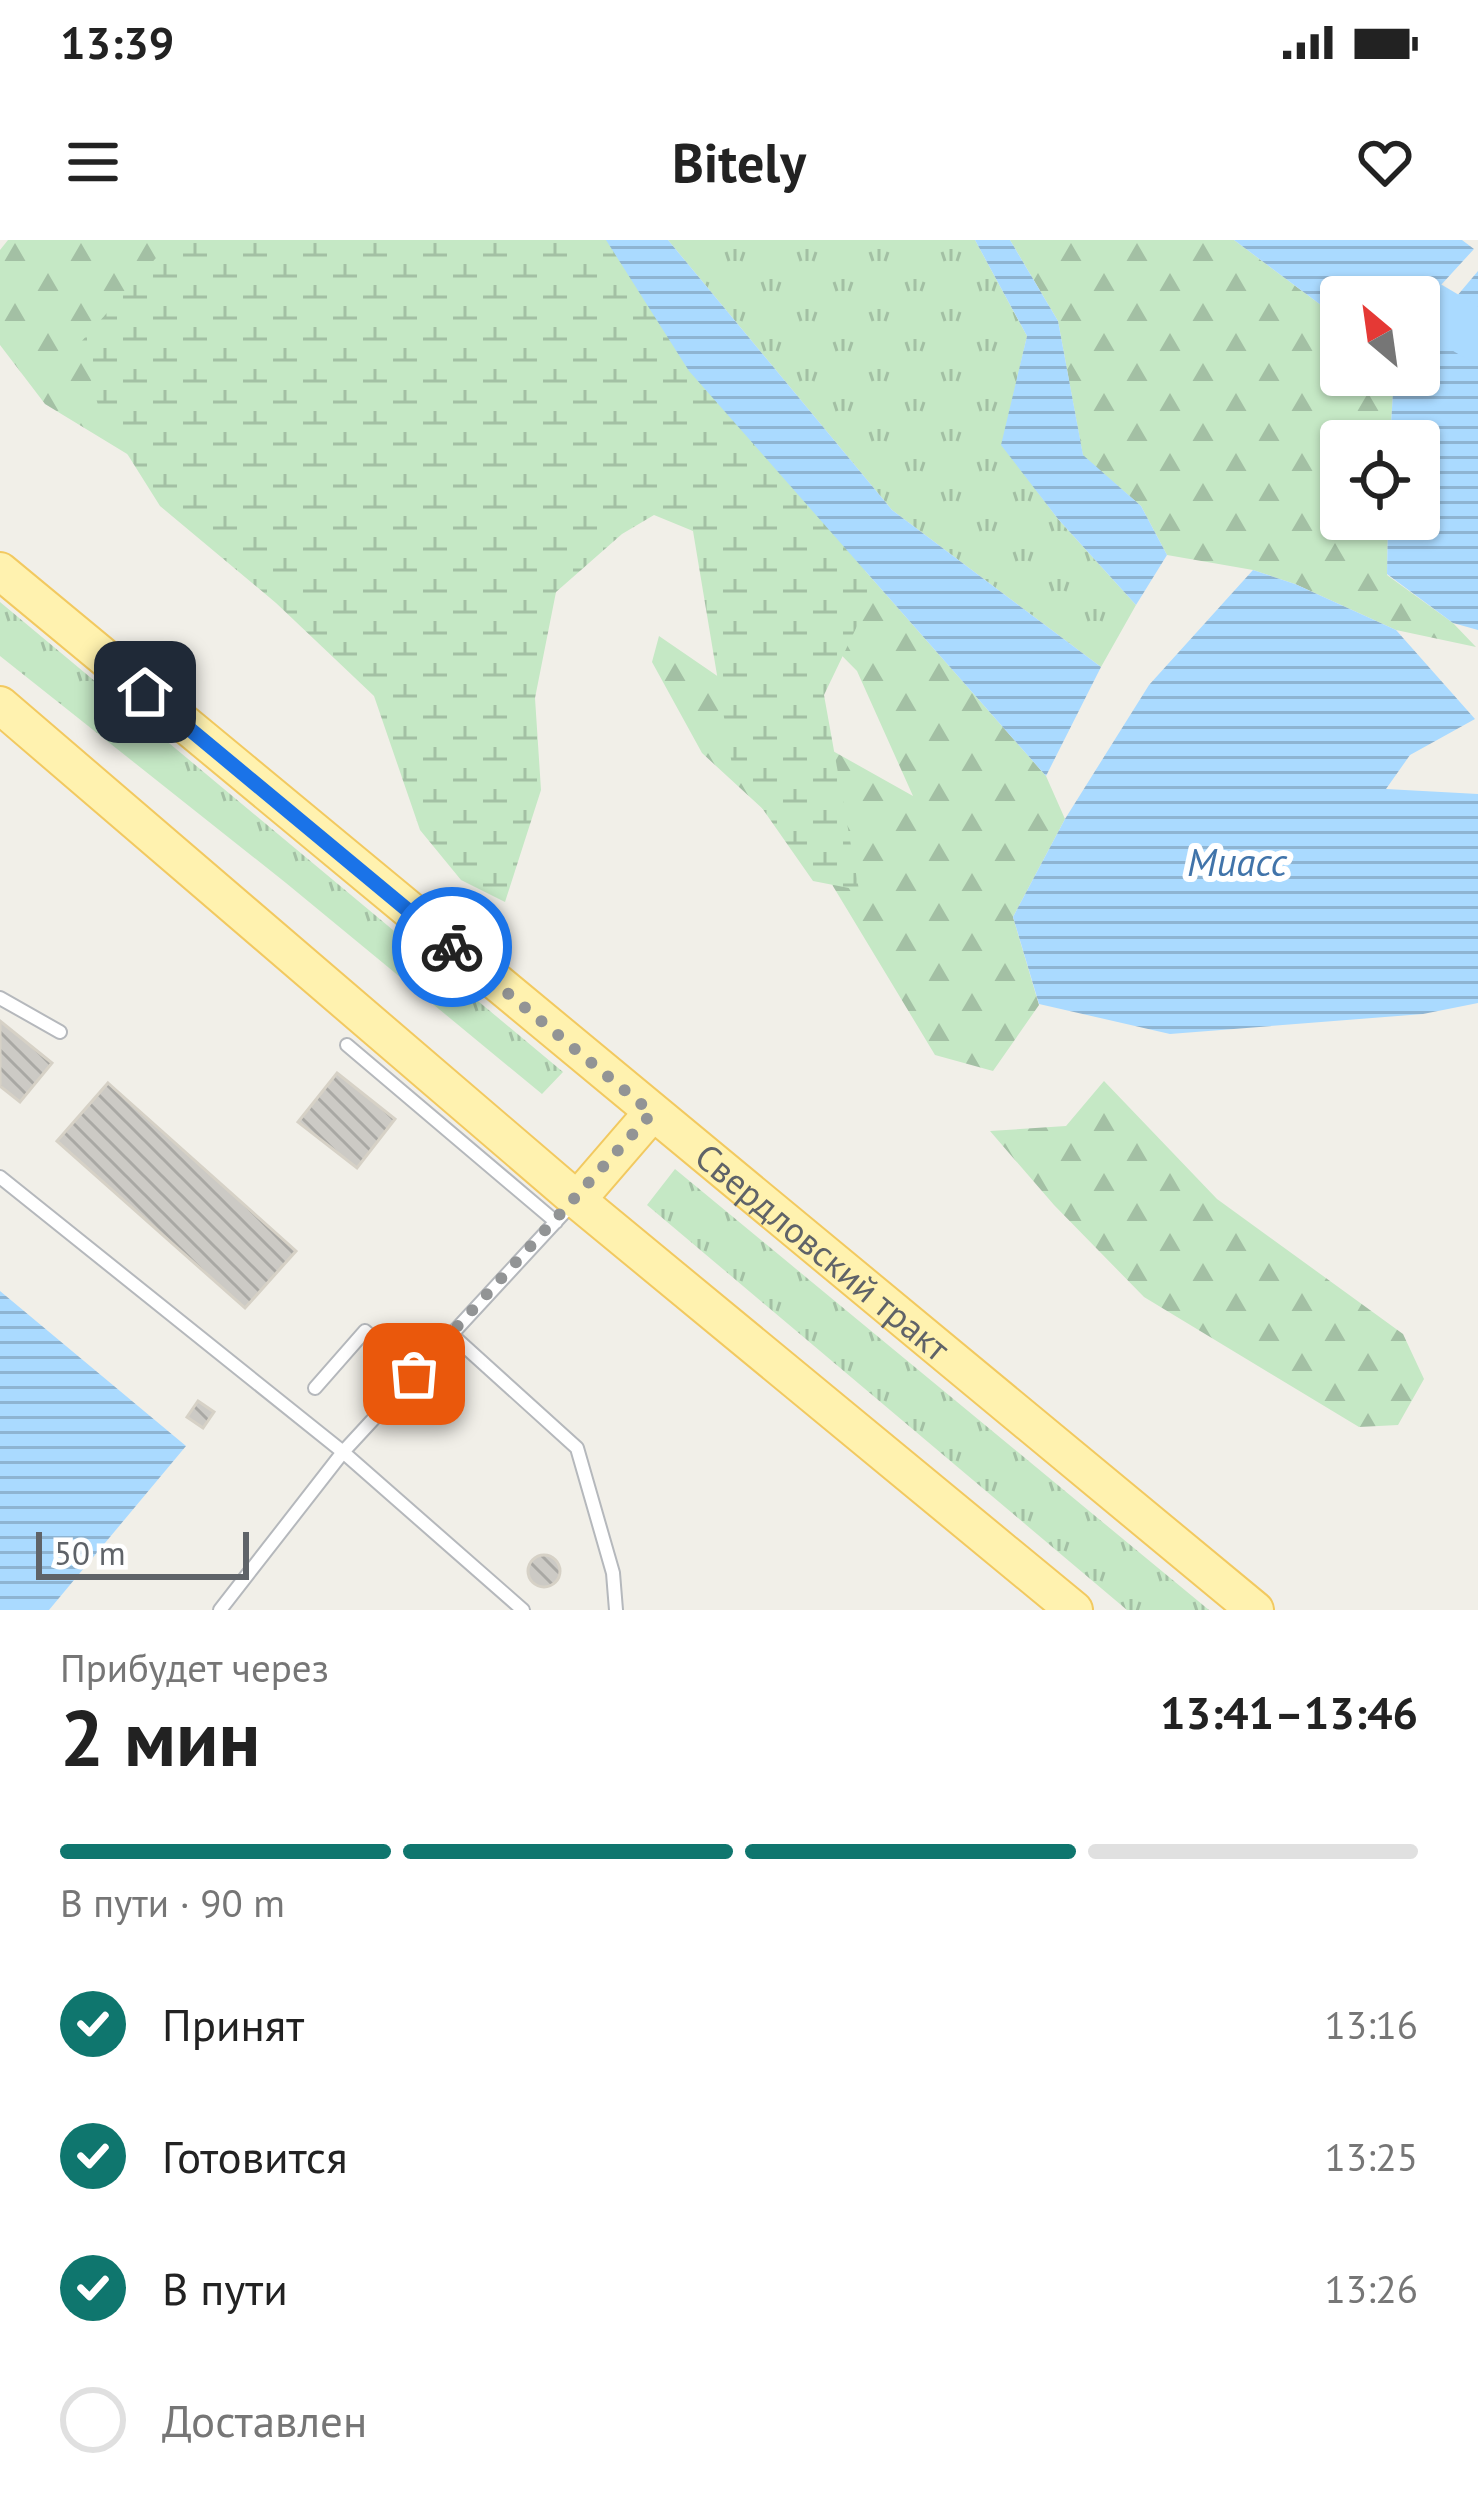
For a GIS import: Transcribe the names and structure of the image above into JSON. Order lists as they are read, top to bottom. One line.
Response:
{"streets":{"main road":["Свердловский тракт"]},"water":["Миасс"],"scale_bar":"50 m","north":"top left","page":{"status":"13:39","header":"Bitely","scale":"50 m","heading":["2 мин","Прибудет через","13:41–13:46"],"bar":"В пути · 90 m","list":[["Принят","13:16"],["Готовится","13:25"],["В пути","13:26"],"Доставлен"]}}
